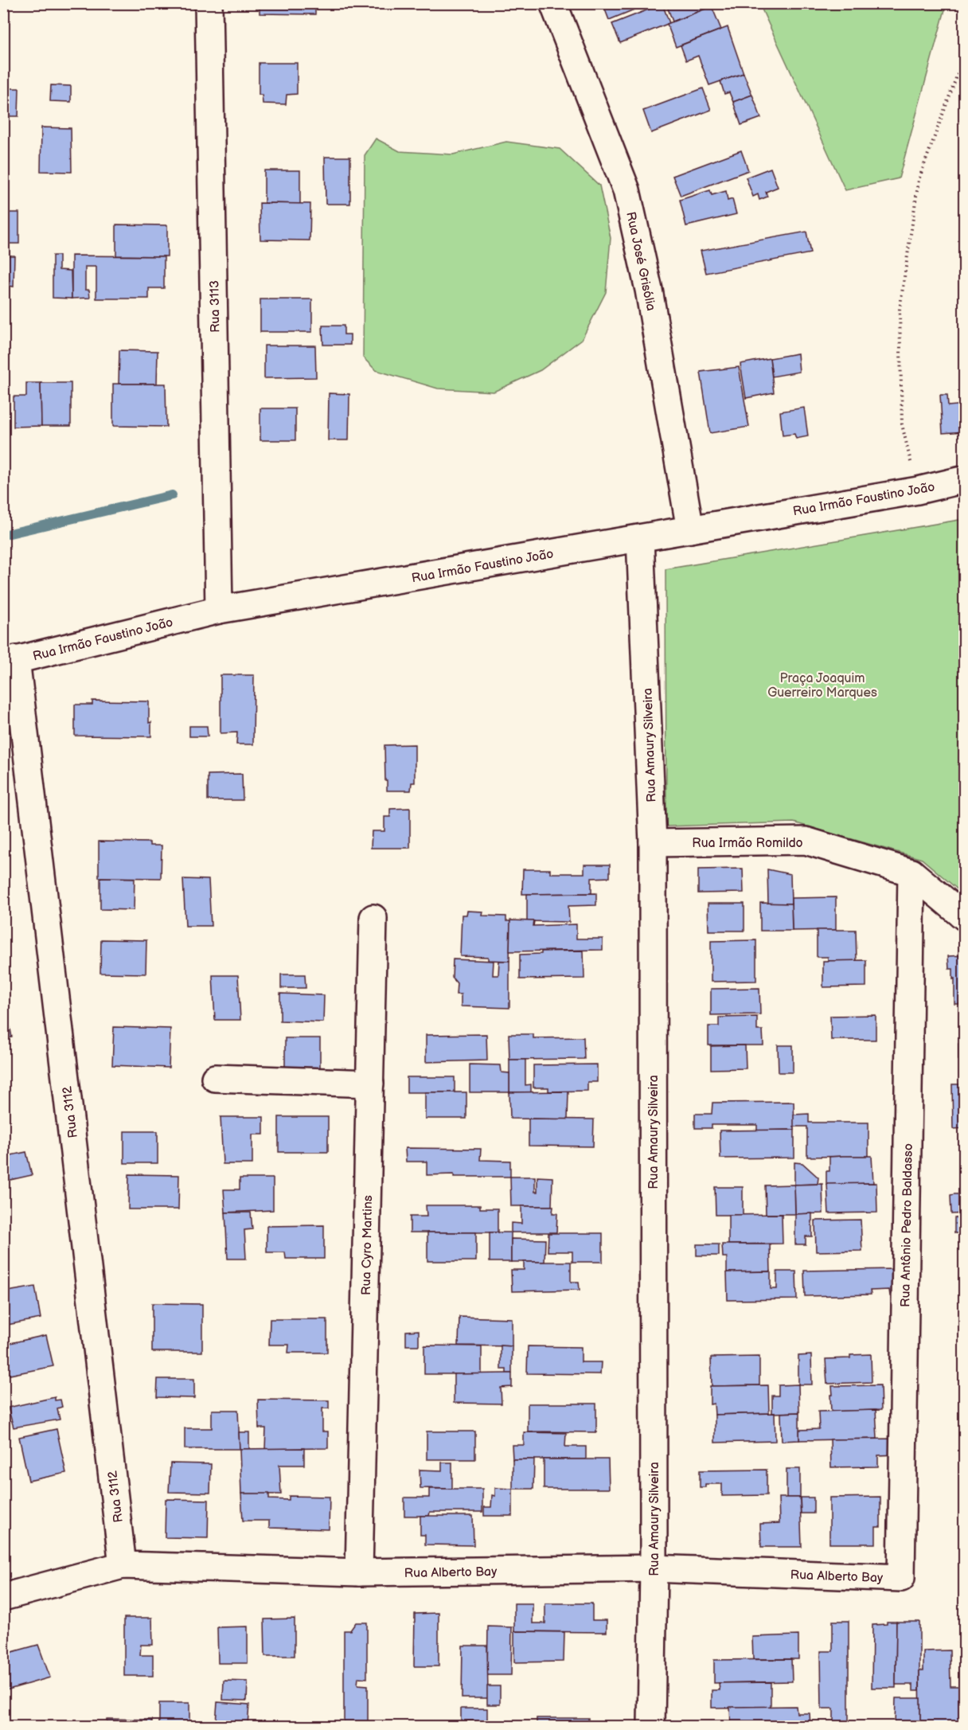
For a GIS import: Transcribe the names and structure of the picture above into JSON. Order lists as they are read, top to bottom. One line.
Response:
{"streets":{"street":["Rua José Grisólia","Rua 3113","Rua Irmão Faustino João","Rua Amaury Silveira","Rua Irmão Romildo","Rua 3112","Rua Antônio Pedro Baldasso","Rua Cyro Martins","Rua Alberto Bay"]},"crossings":[["Rua José Grisólia","Rua Irmão Faustino João"],["Rua 3113","Rua Irmão Faustino João"],["Rua Irmão Faustino João","Rua Amaury Silveira"],["Rua Irmão Faustino João","Rua 3112"],["Rua Amaury Silveira","Rua Irmão Romildo"],["Rua Amaury Silveira","Rua Alberto Bay"],["Rua Irmão Romildo","Rua Antônio Pedro Baldasso"],["Rua 3112","Rua Alberto Bay"],["Rua Antônio Pedro Baldasso","Rua Alberto Bay"],["Rua Cyro Martins","Rua Alberto Bay"]],"parks":["Praça Joaquim Guerreiro Marques"]}
